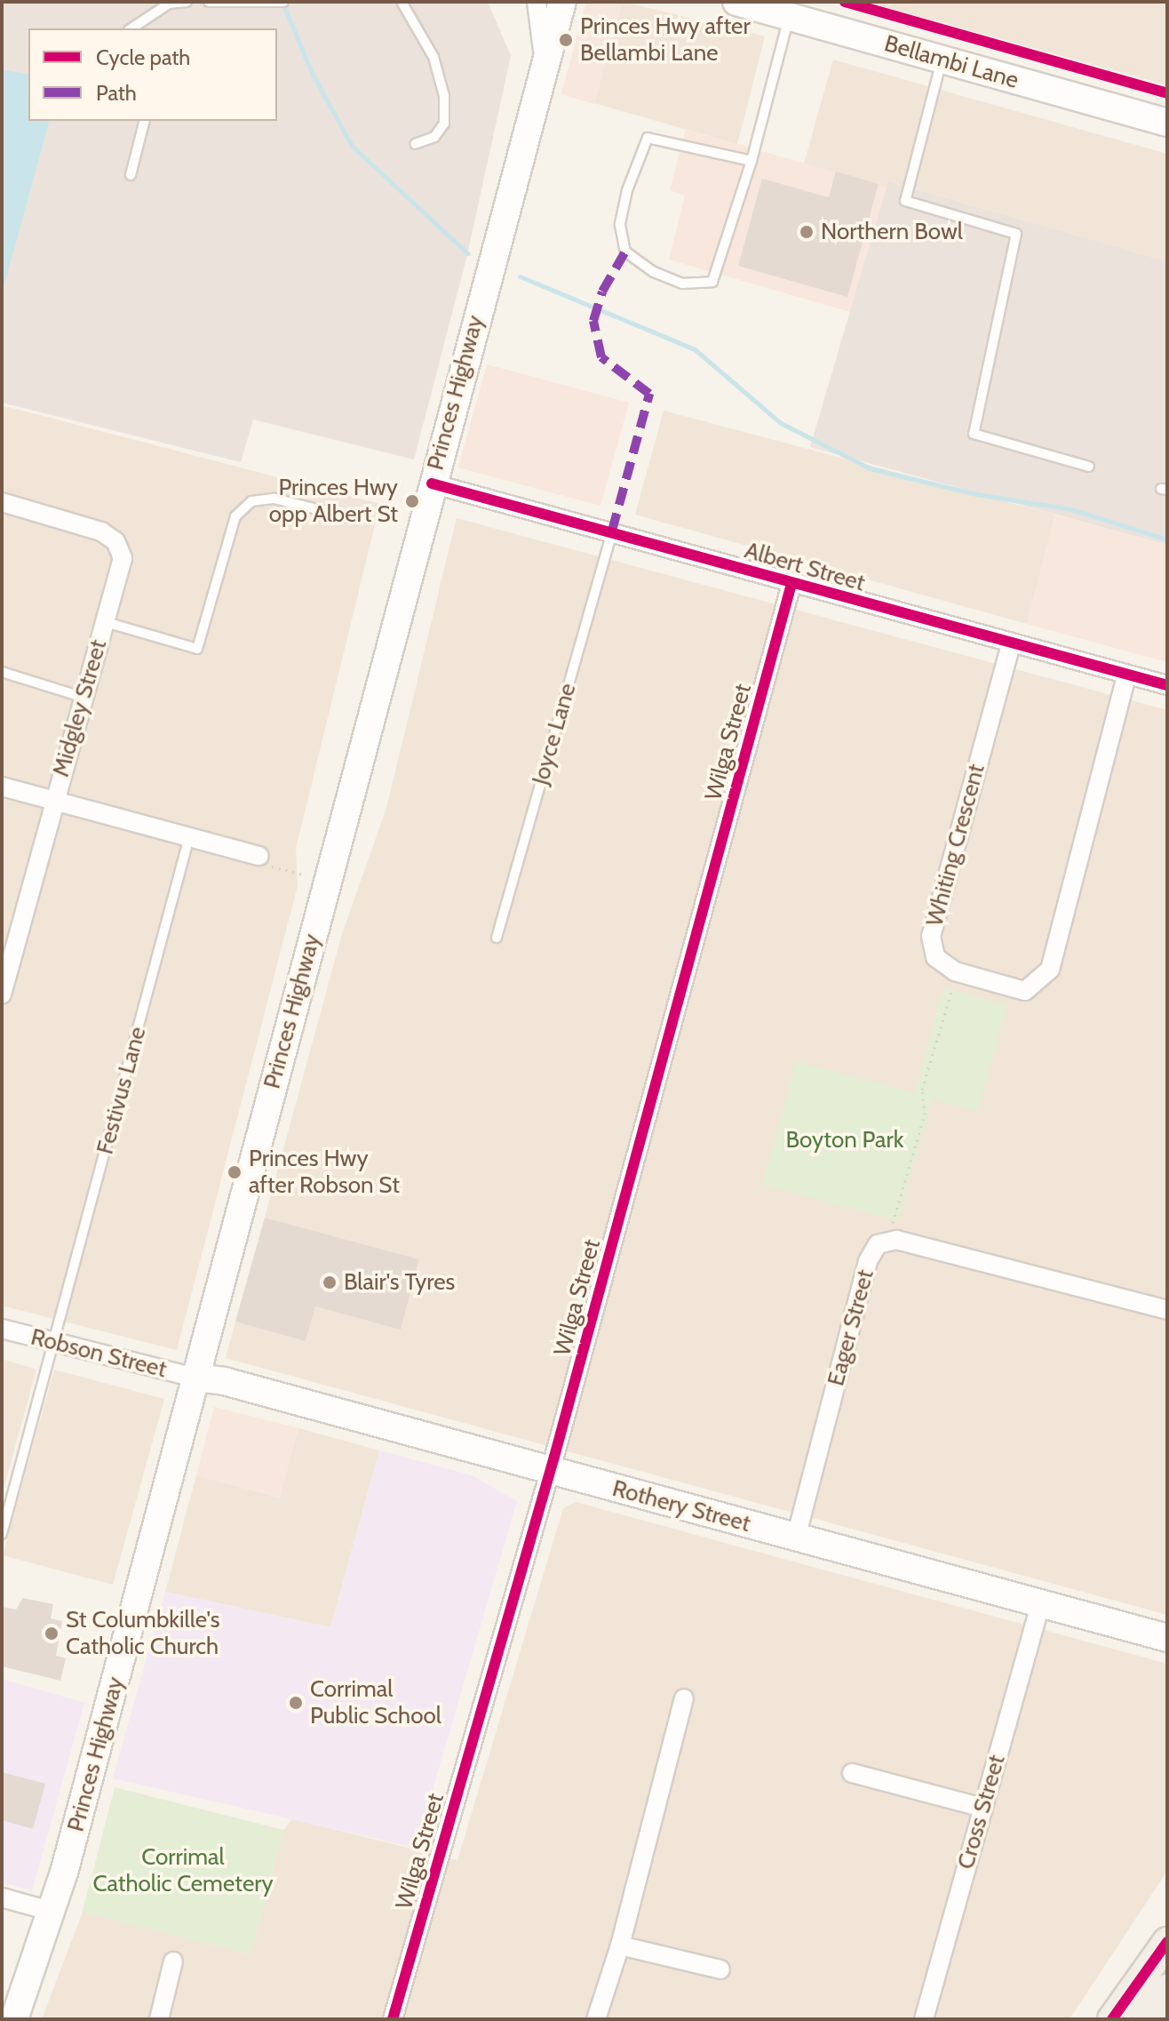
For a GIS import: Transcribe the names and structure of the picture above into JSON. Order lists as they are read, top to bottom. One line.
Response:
{"streets":{"main road":["Bellambi Lane","Princes Highway","Rothery Street"],"street":["Albert Street","Midgley Street","Wilga Street","Whiting Crescent","Eager Street","Robson Street","Cross Street"],"lane":["Joyce Lane","Festivus Lane"]},"crossings":[["Princes Highway","Albert Street"],["Princes Highway","Robson Street"],["Princes Highway","Rothery Street"],["Albert Street","Joyce Lane"],["Albert Street","Wilga Street"],["Albert Street","Whiting Crescent"],["Wilga Street","Rothery Street"],["Festivus Lane","Robson Street"],["Eager Street","Rothery Street"],["Robson Street","Rothery Street"],["Rothery Street","Cross Street"]],"parks":["Boyton Park","Corrimal Catholic Cemetery"],"places":["Princes Hwy after Bellambi Lane","Northern Bowl","Princes Hwy opp Albert St","Princes Hwy after Robson St","Blair's Tyres","St Columbkille's Catholic Church","Corrimal Public School"],"legend":["Cycle path","Path"]}
